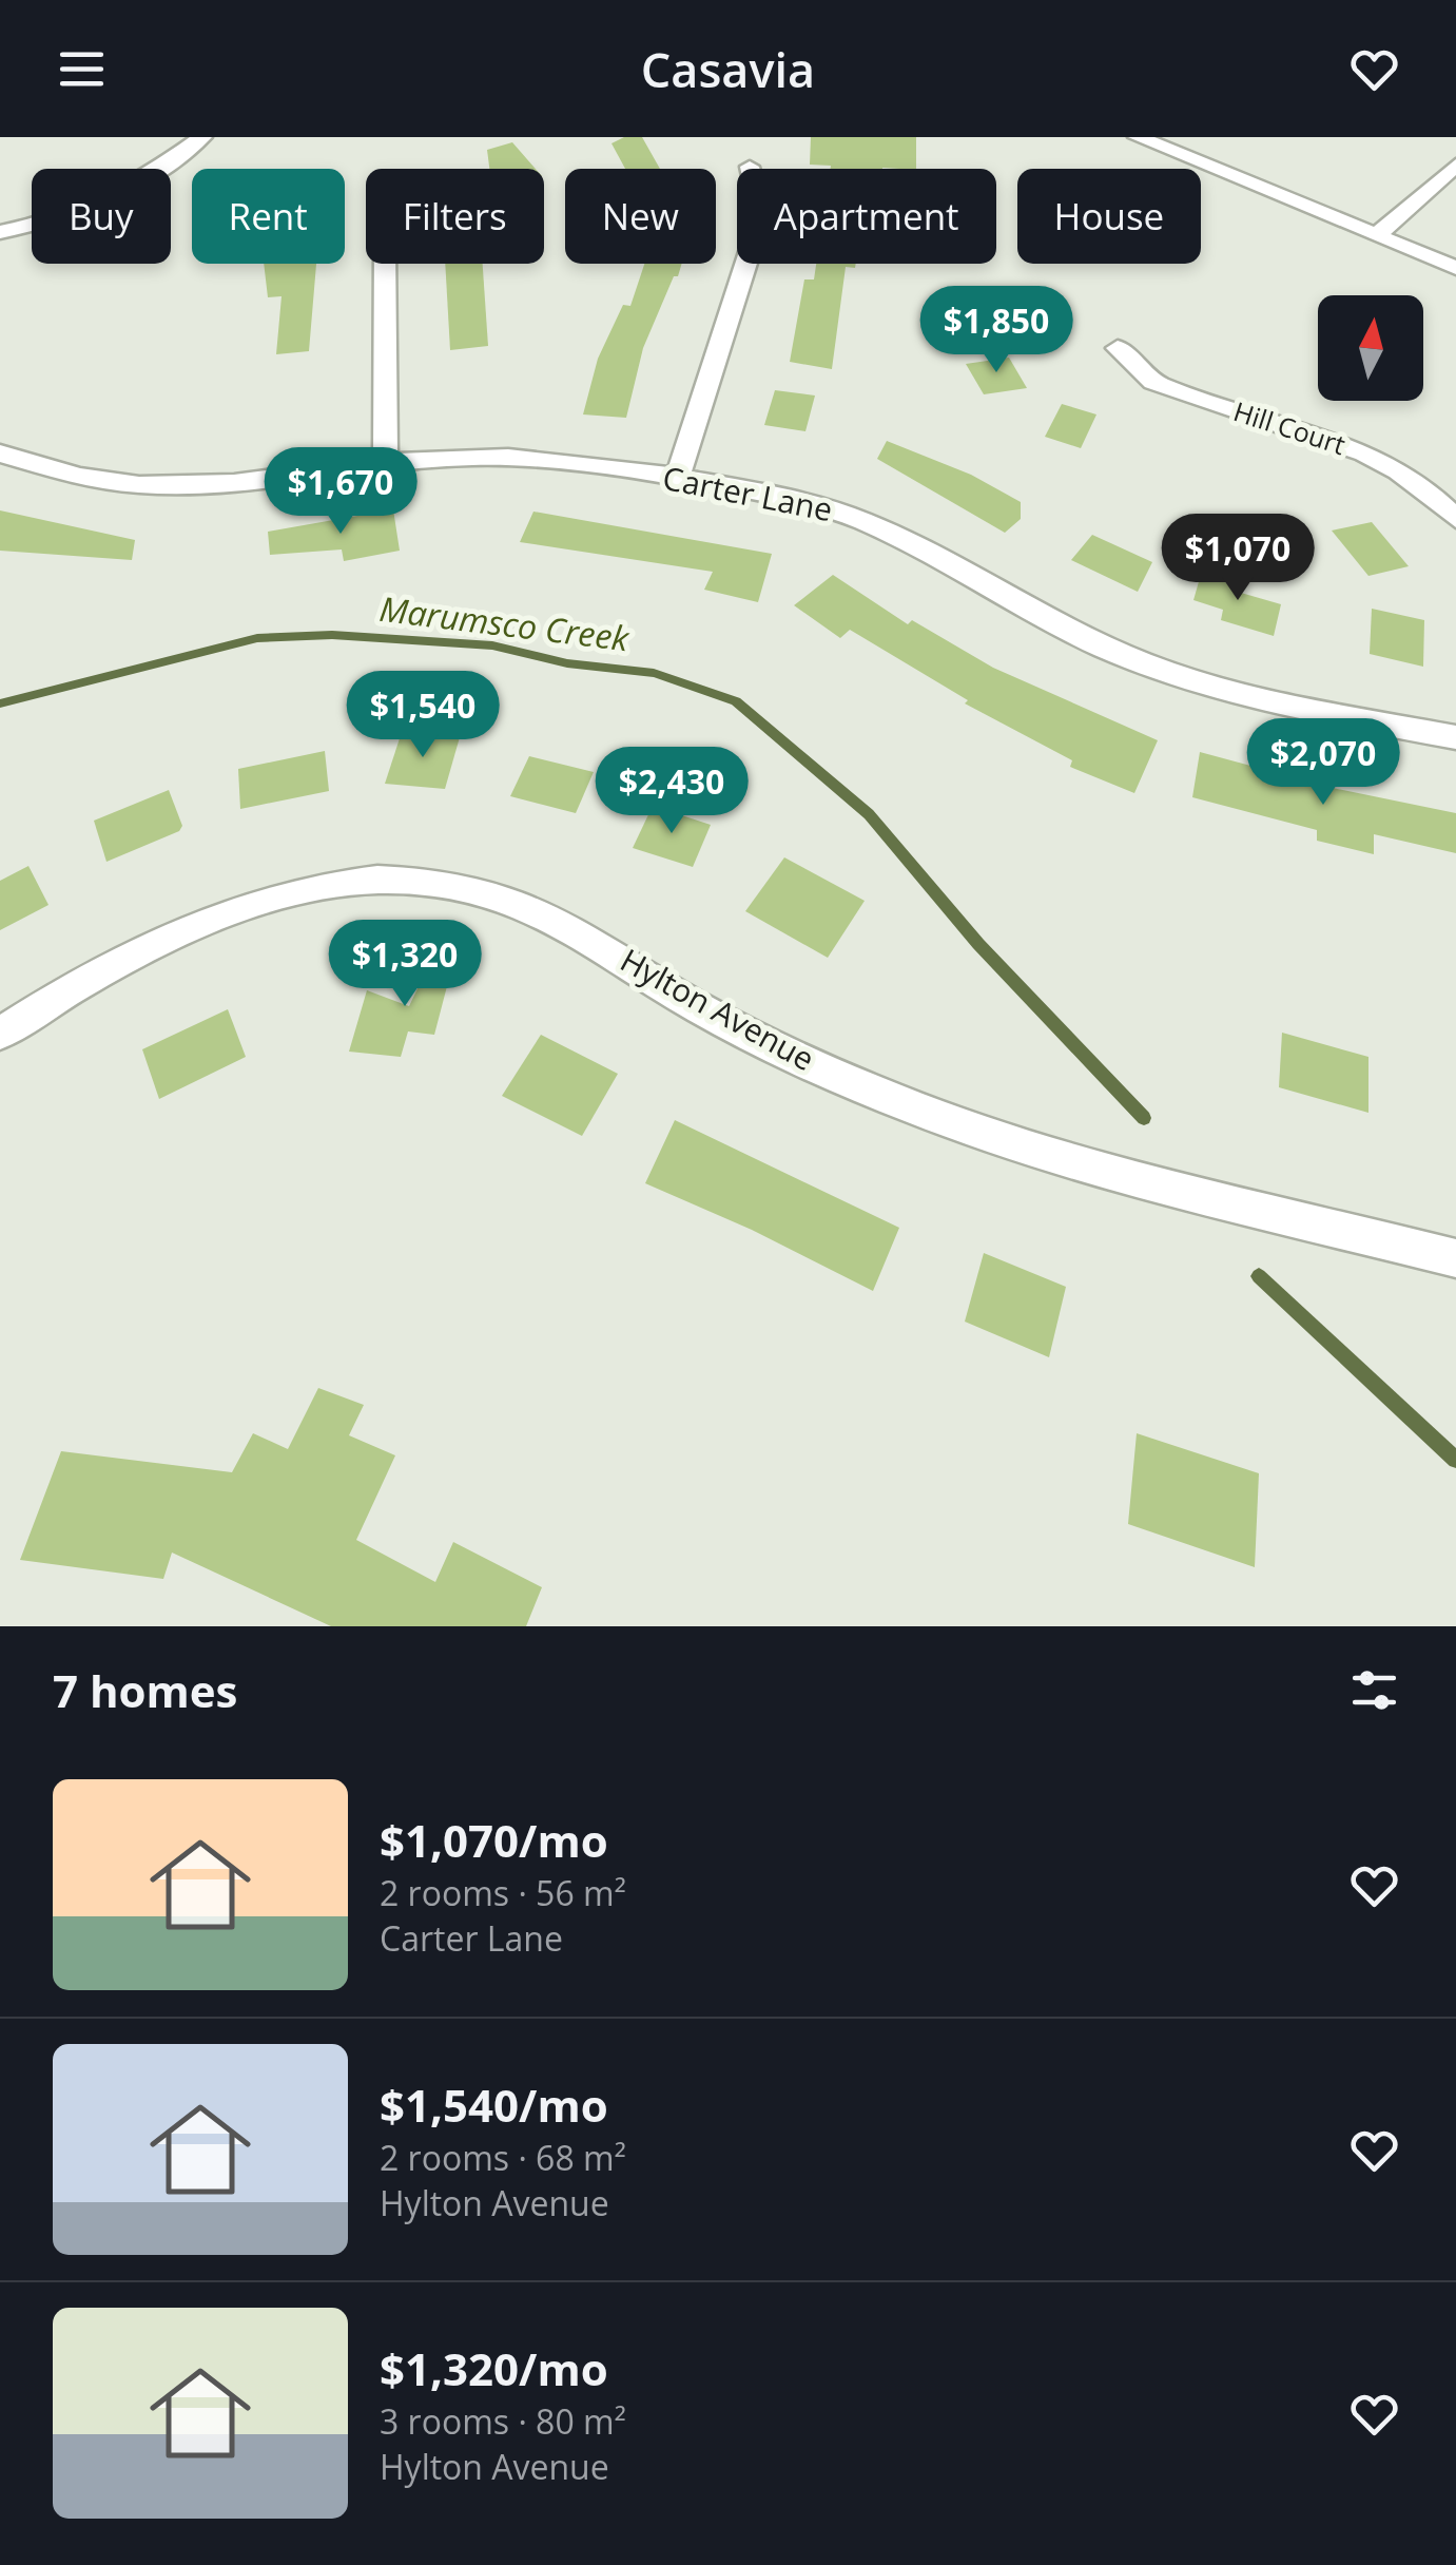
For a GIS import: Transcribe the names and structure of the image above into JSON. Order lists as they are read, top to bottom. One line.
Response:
{"streets":{"street":["Hill Court","Carter Lane","Hylton Avenue"]},"water":["Marumsco Creek"],"north":"top","page":{"header":"Casavia","chip":["Buy","Rent","Filters","New","Apartment","House"],"price":["$1,850","$1,670","$1,070","$1,540","$2,070","$2,430","$1,320"],"heading":"7 homes","list":[{"name":"$1,070/mo","note":"2 rooms · 56 m² · Carter Lane"},{"name":"$1,540/mo","note":"2 rooms · 68 m² · Hylton Avenue"},{"name":"$1,320/mo","note":"3 rooms · 80 m² · Hylton Avenue"}]}}
